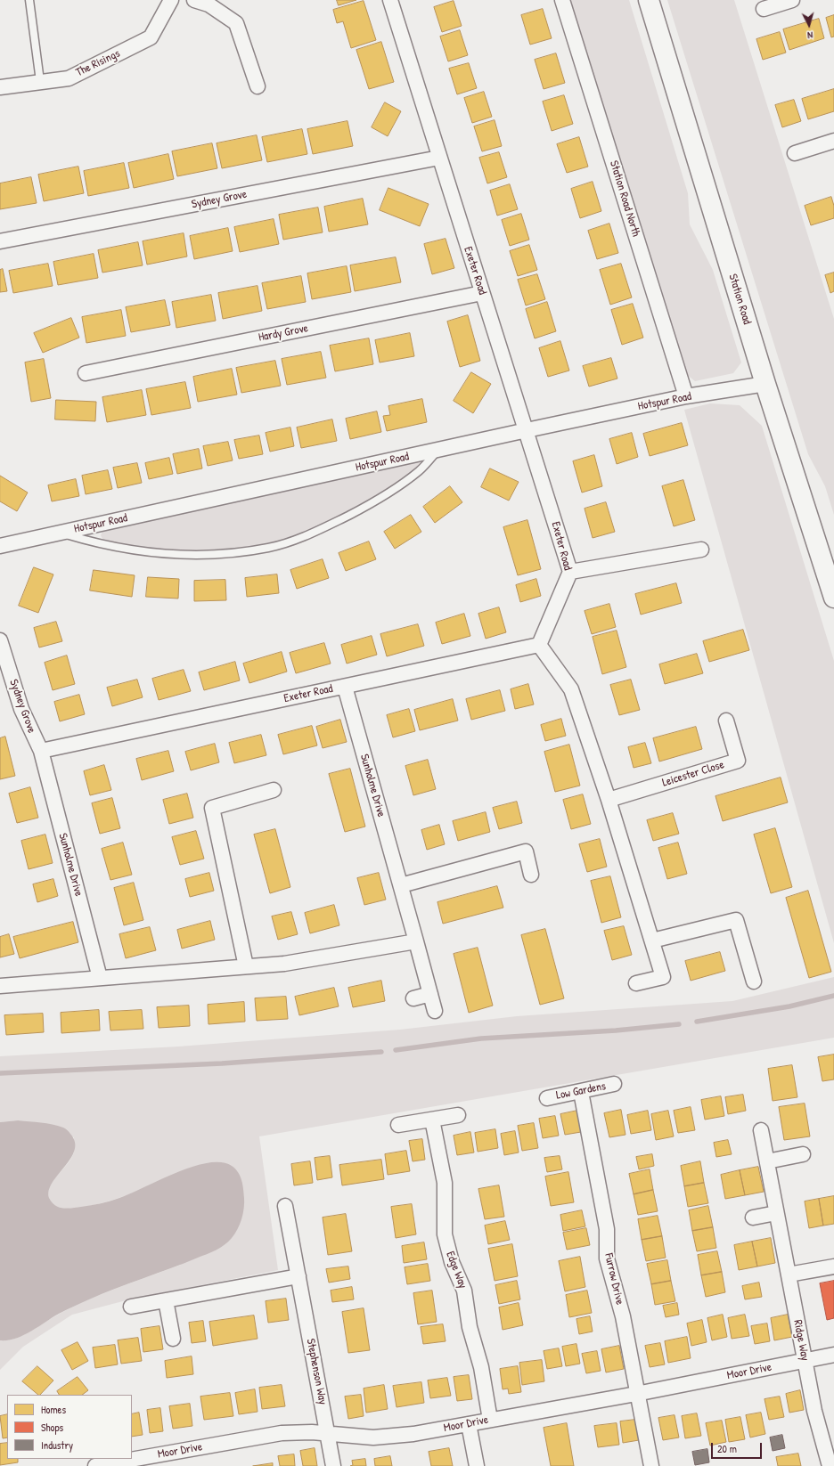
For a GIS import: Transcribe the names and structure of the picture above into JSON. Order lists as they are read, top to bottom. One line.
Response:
{"streets":{"main road":["Station Road"],"street":["The Risings","Station Road North","Sydney Grove","Exeter Road","Hardy Grove","Hotspur Road","Leicester Close","Sunholme Drive","Low Gardens","Edge Way","Furrow Drive","Ridge Way","Stephenson Way","Moor Drive"]},"crossings":[["Station Road North","Hotspur Road"],["Sydney Grove","Exeter Road"],["Sydney Grove","Sunholme Drive"],["Exeter Road","Hardy Grove"],["Exeter Road","Hotspur Road"],["Exeter Road","Sunholme Drive"],["Station Road","Hotspur Road"],["Low Gardens","Furrow Drive"],["Edge Way","Moor Drive"],["Furrow Drive","Moor Drive"],["Ridge Way","Moor Drive"],["Stephenson Way","Moor Drive"]],"legend":["Homes","Shops","Industry"],"scale_bar":"20 m","north":"bottom"}
